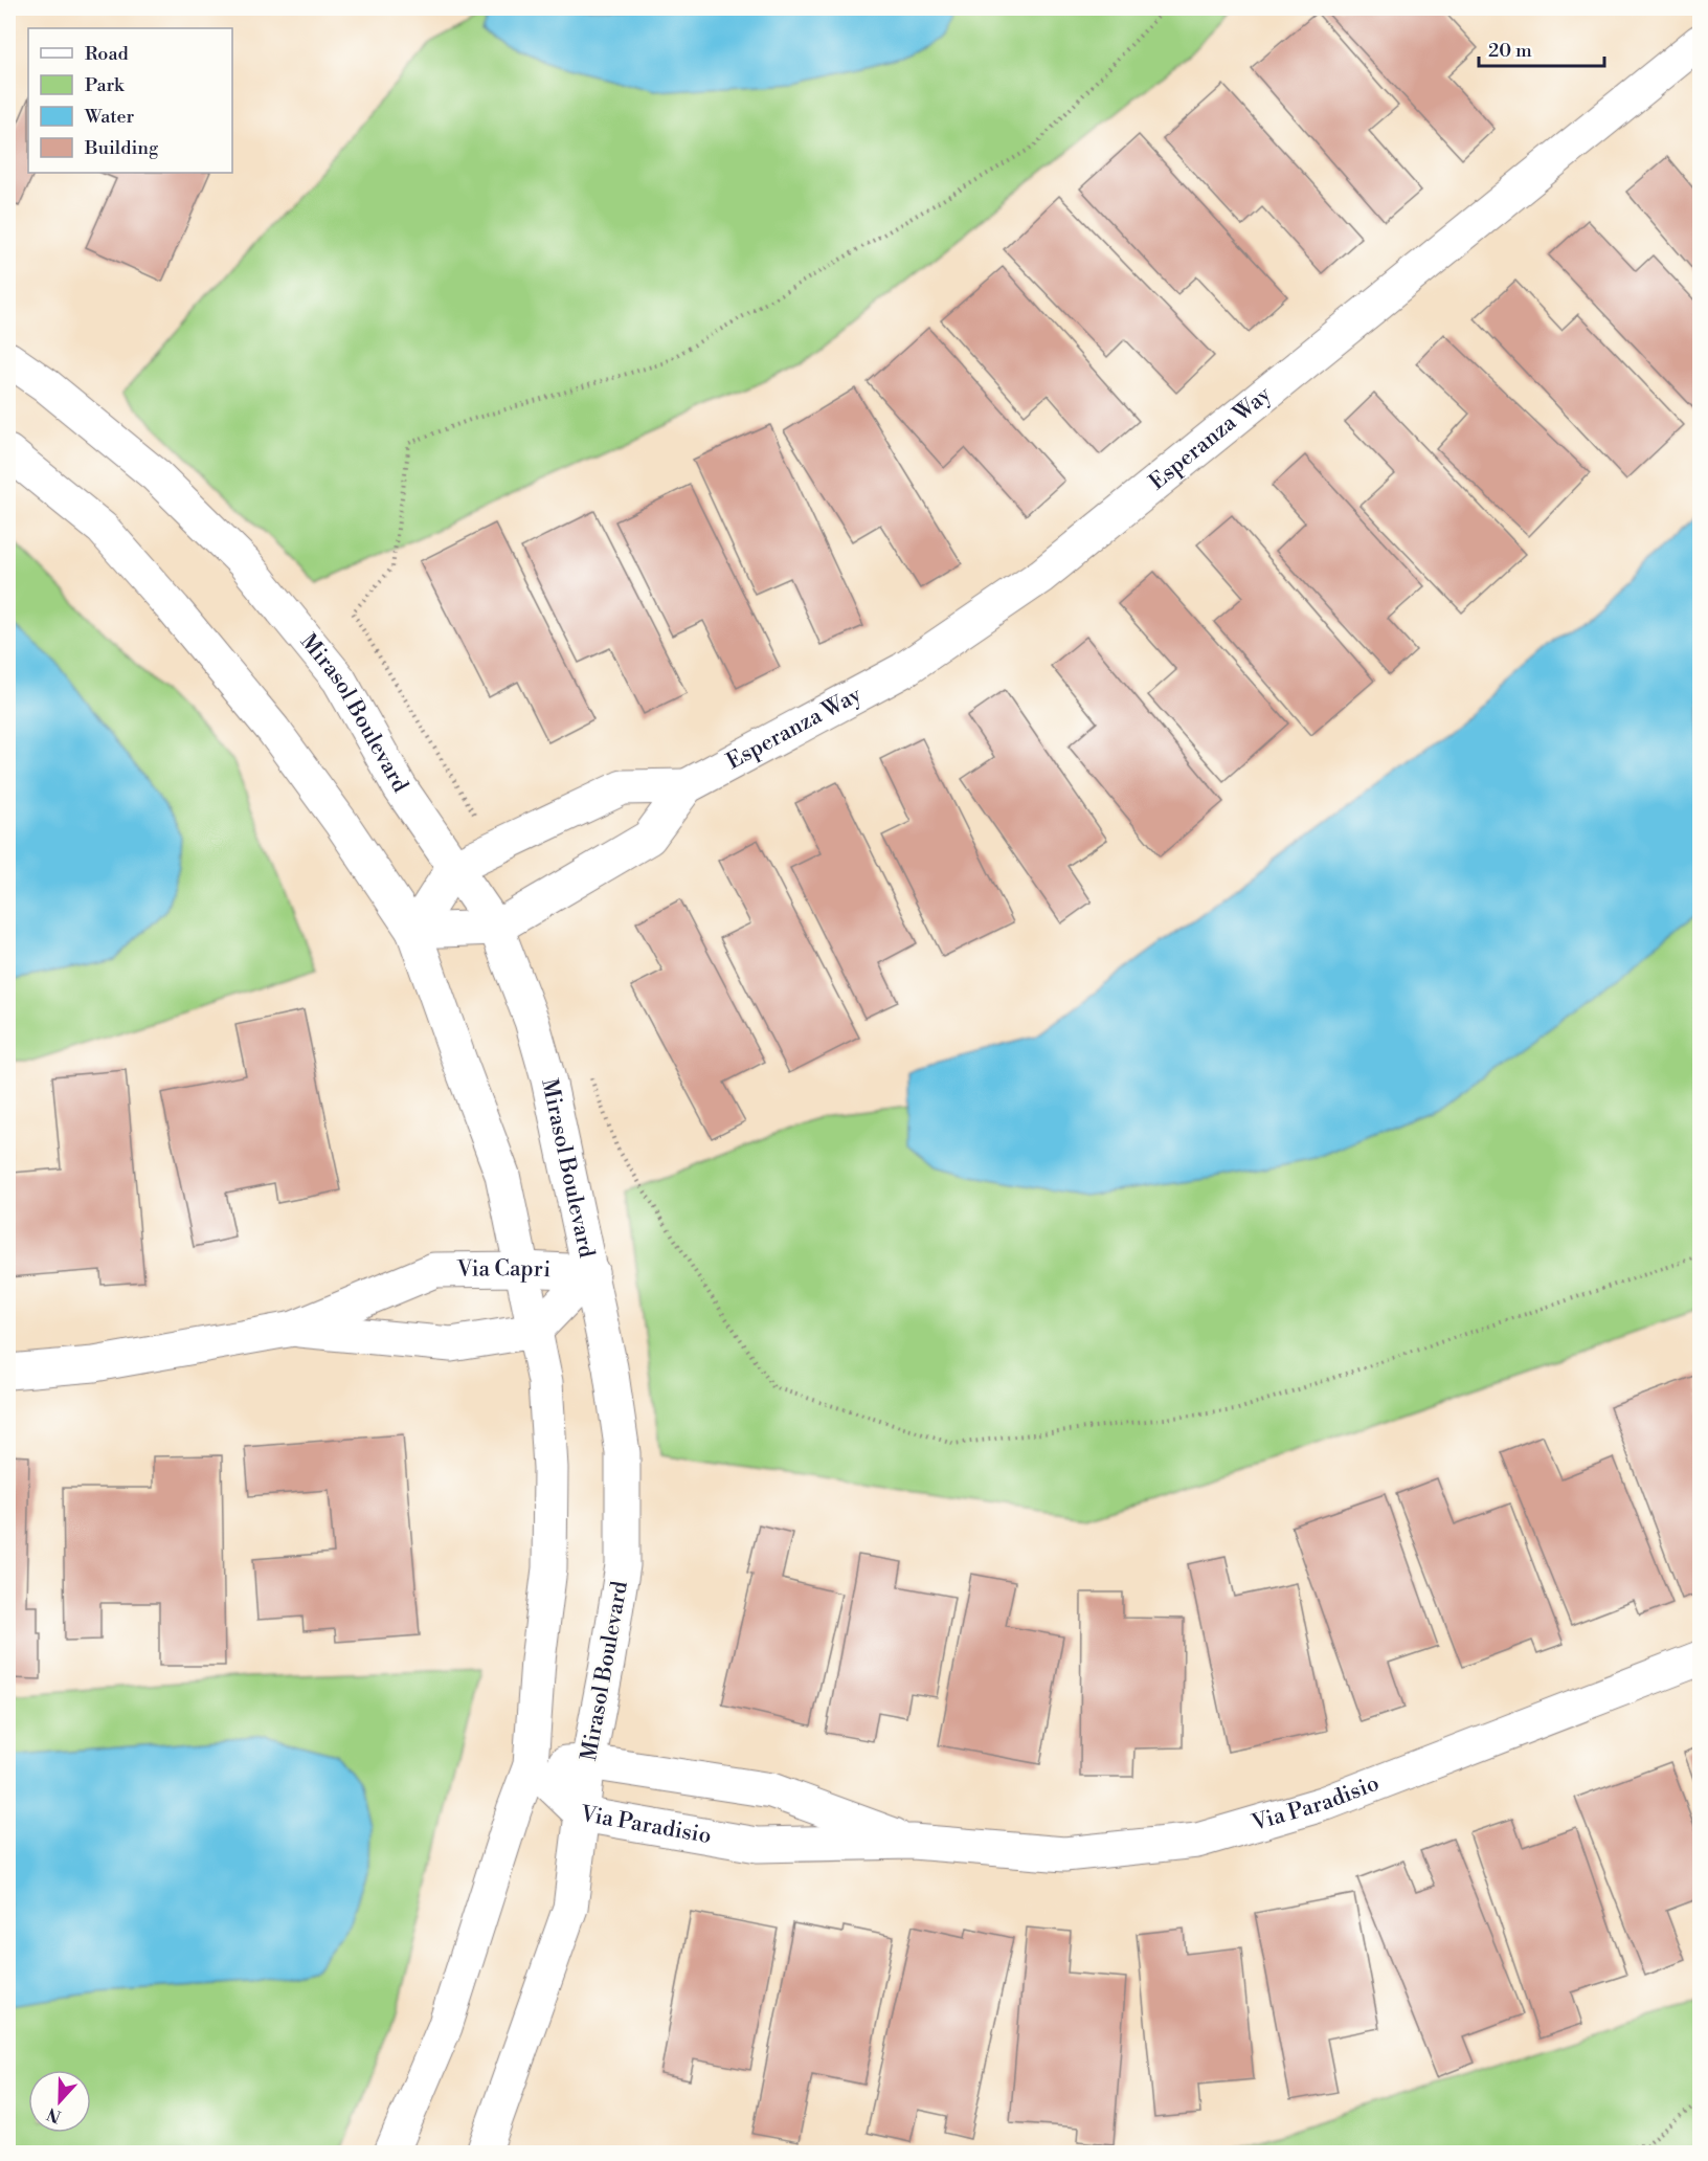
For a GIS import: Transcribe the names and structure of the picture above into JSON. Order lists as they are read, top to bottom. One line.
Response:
{"streets":{"street":["Esperanza Way","Mirasol Boulevard","Via Capri","Via Paradisio"]},"crossings":[["Esperanza Way","Mirasol Boulevard"],["Mirasol Boulevard","Via Capri"],["Mirasol Boulevard","Via Paradisio"]],"legend":["Road","Park","Water","Building"],"scale_bar":"20 m","north":"bottom"}
